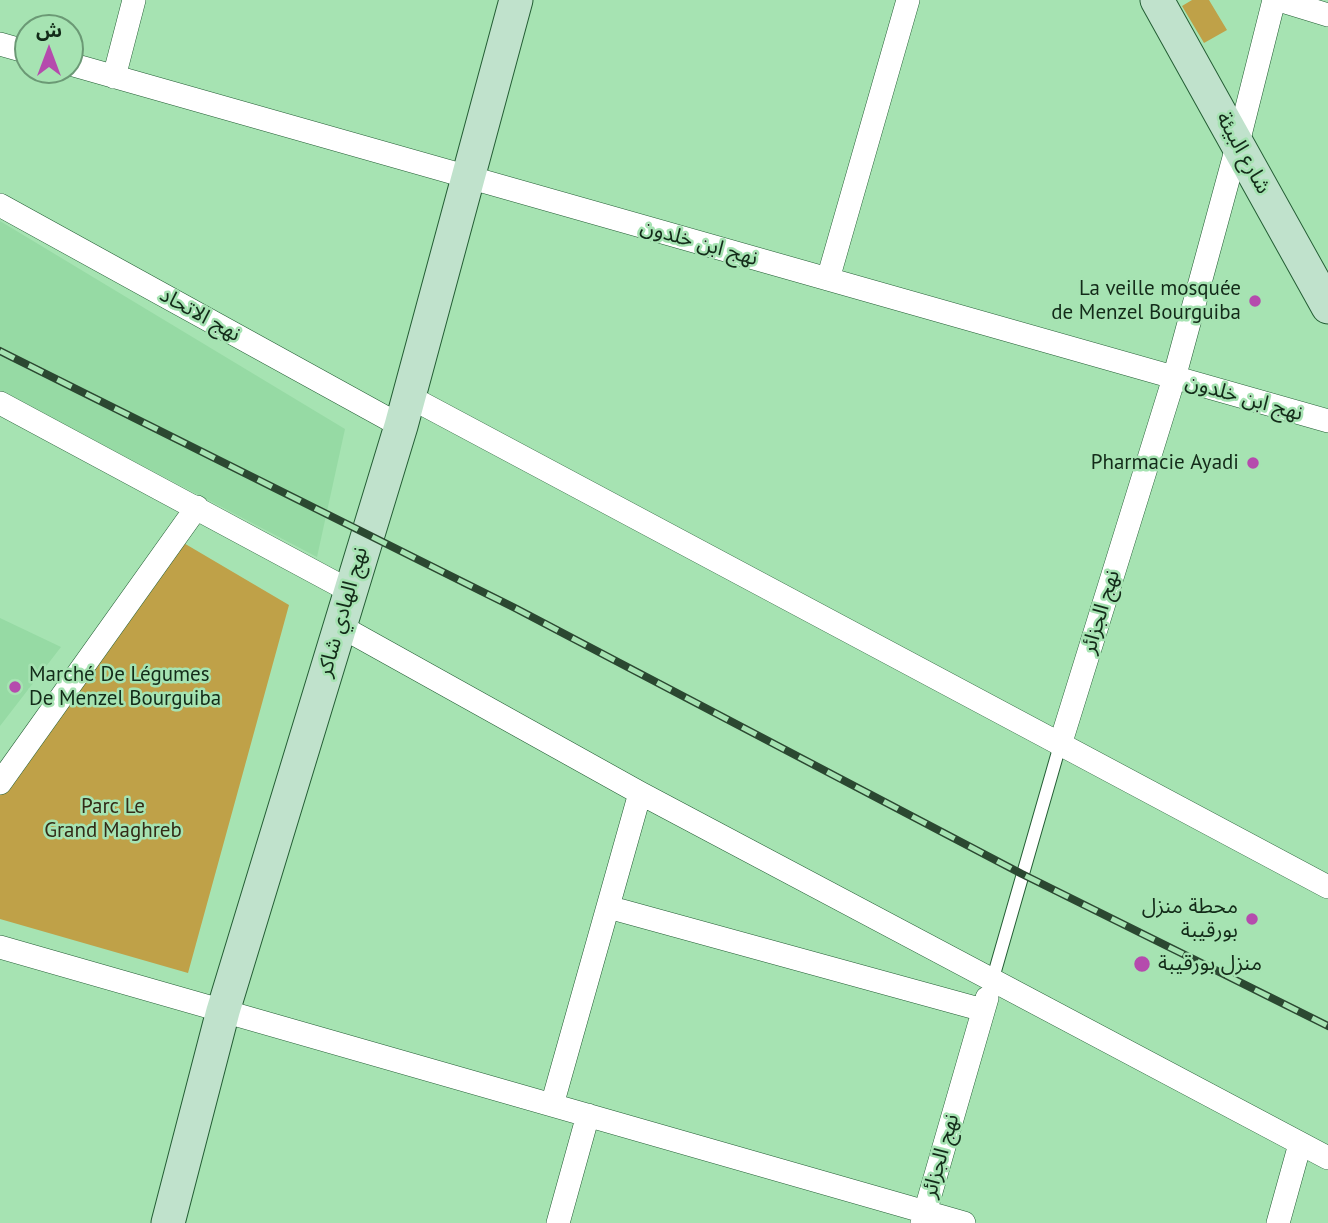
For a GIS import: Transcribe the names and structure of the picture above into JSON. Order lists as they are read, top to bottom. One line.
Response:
{"streets":{"street":["شارع البيئة","نهج ابن خلدون","نهج الاتحاد","نهج الهادي شاكر","نهج الجزائر"]},"crossings":[["شارع البيئة","نهج الجزائر"],["نهج ابن خلدون","نهج الهادي شاكر"],["نهج ابن خلدون","نهج الجزائر"],["نهج الاتحاد","نهج الهادي شاكر"],["نهج الاتحاد","نهج الجزائر"]],"parks":["Parc Le Grand Maghreb"],"places":["La veille mosquée de Menzel Bourguiba","Pharmacie Ayadi","Marché De Légumes De Menzel Bourguiba","محطة منزل بورقيبة","منزل بورقيبة"],"north":"top"}
